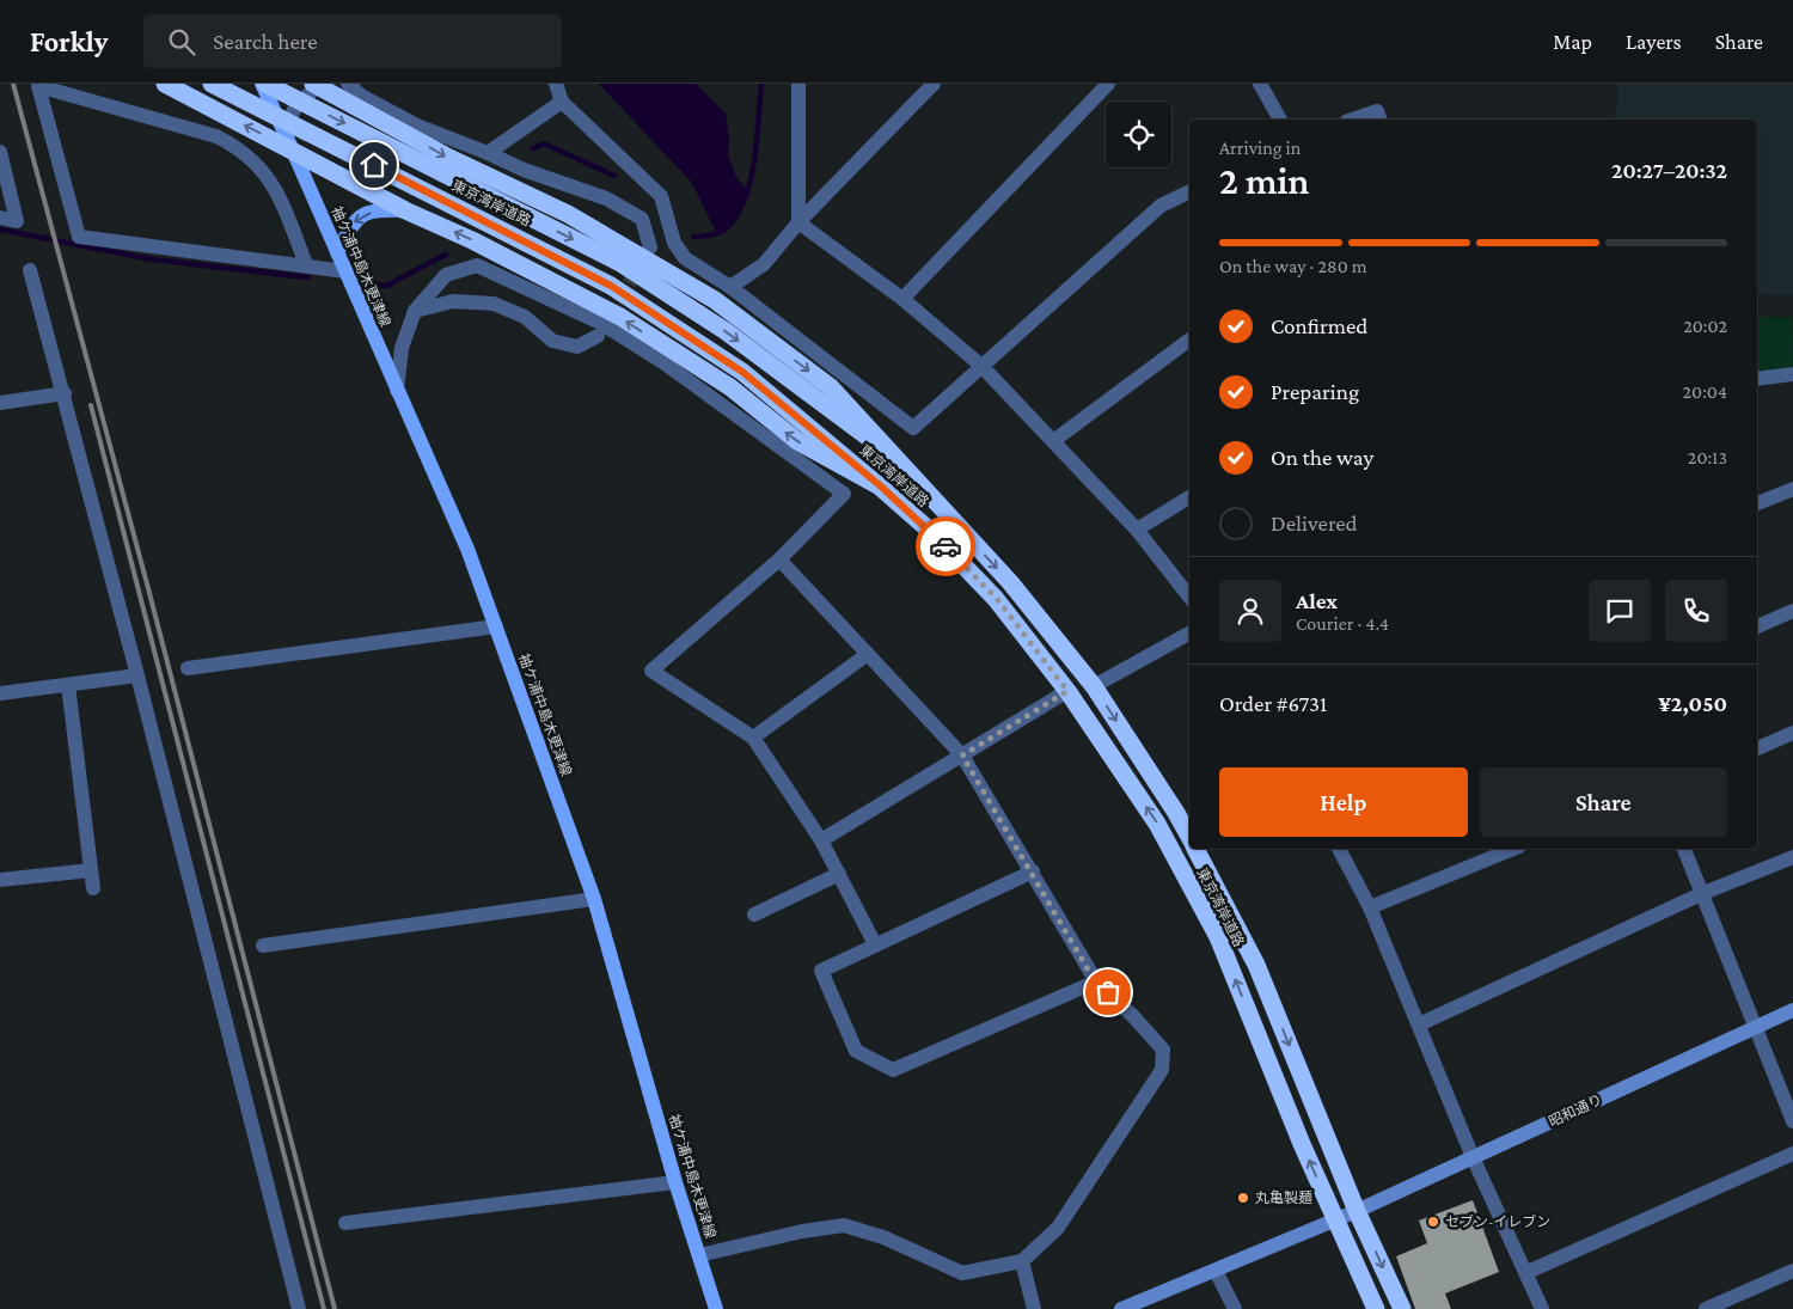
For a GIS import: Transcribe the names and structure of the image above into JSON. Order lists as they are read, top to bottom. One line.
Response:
{"streets":{"highway":["東京湾岸道路"],"main road":["袖ケ浦中島木更津線"],"street":["昭和通り"]},"crossings":[["東京湾岸道路","袖ケ浦中島木更津線"],["東京湾岸道路","昭和通り"]],"places":["丸亀製麺","セブン-イレブン"],"page":{"header":"Forkly","search":"Search here","nav":["Map","Layers","Share"],"heading":["2 min","Arriving in","20:27–20:32"],"panel":["Alex","Courier · 4.4","Order #6731","¥2,050"],"bar":"On the way · 280 m","list":[["Confirmed","20:02"],["Preparing","20:04"],["On the way","20:13"],"Delivered"],"buttons":["Help","Share"]}}
